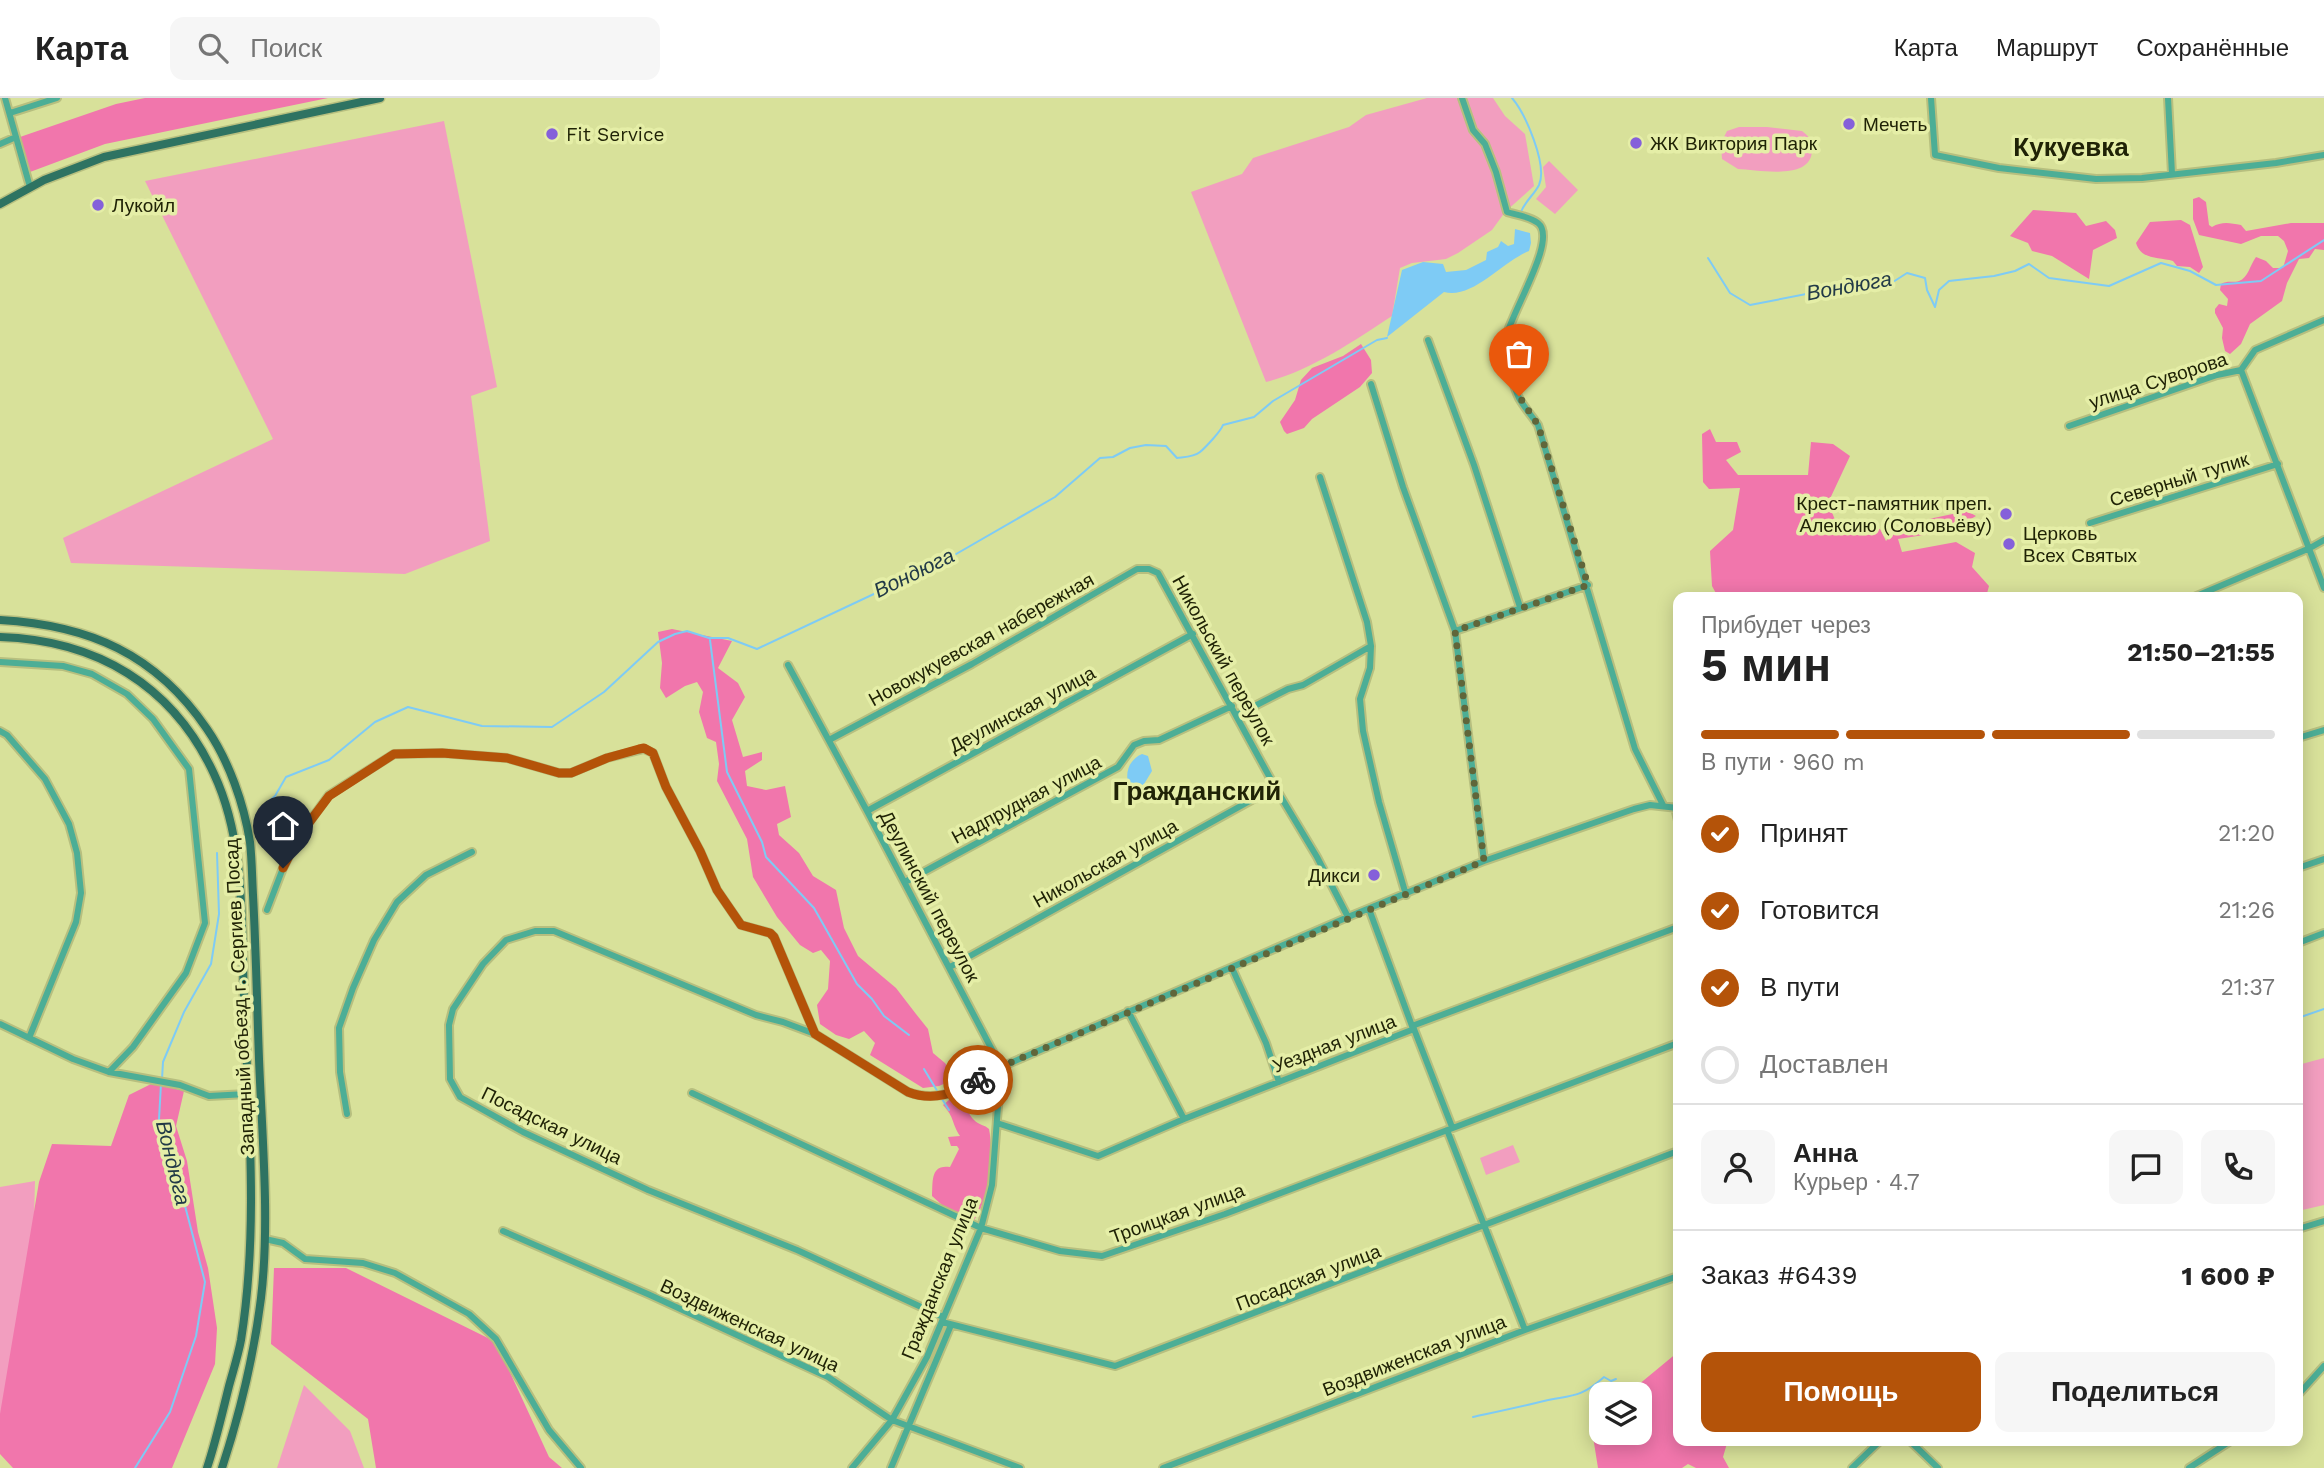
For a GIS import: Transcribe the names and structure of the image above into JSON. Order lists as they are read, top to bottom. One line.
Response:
{"streets":{"main road":["Западный объезд г. Сергиев Посад"],"street":["улица Суворова","Северный тупик","Новокукуевская набережная","Никольский переулок","Деулинская улица","Надпрудная улица","Никольская улица","Деулинский переулок","Уездная улица","Посадская улица","Троицкая улица","Гражданская улица","Воздвиженская улица"]},"crossings":[["Новокукуевская набережная","Никольский переулок"],["Новокукуевская набережная","Деулинский переулок"],["Никольский переулок","Деулинская улица"],["Никольский переулок","Надпрудная улица"],["Никольский переулок","Никольская улица"],["Деулинская улица","Деулинский переулок"],["Надпрудная улица","Деулинский переулок"],["Никольская улица","Деулинский переулок"],["Деулинский переулок","Посадская улица"],["Деулинский переулок","Гражданская улица"],["Уездная улица","Гражданская улица"],["Посадская улица","Гражданская улица"],["Троицкая улица","Гражданская улица"],["Гражданская улица","Воздвиженская улица"]],"districts":["Кукуевка","Гражданский"],"water":["Вондюга"],"places":["Мечеть","Fit Service","ЖК Виктория Парк","Лукойл","Крест-памятник преп. Алексию (Соловьёву)","Церковь Всех Святых","Дикси"],"page":{"header":"Карта","search":"Поиск","nav":["Карта","Маршрут","Сохранённые"],"heading":["5 мин","Прибудет через","21:50–21:55"],"panel":["Анна","Курьер · 4.7","Заказ #6439","1 600 ₽"],"bar":"В пути · 960 m","list":[["Принят","21:20"],["Готовится","21:26"],["В пути","21:37"],"Доставлен"],"buttons":["Помощь","Поделиться"]}}
